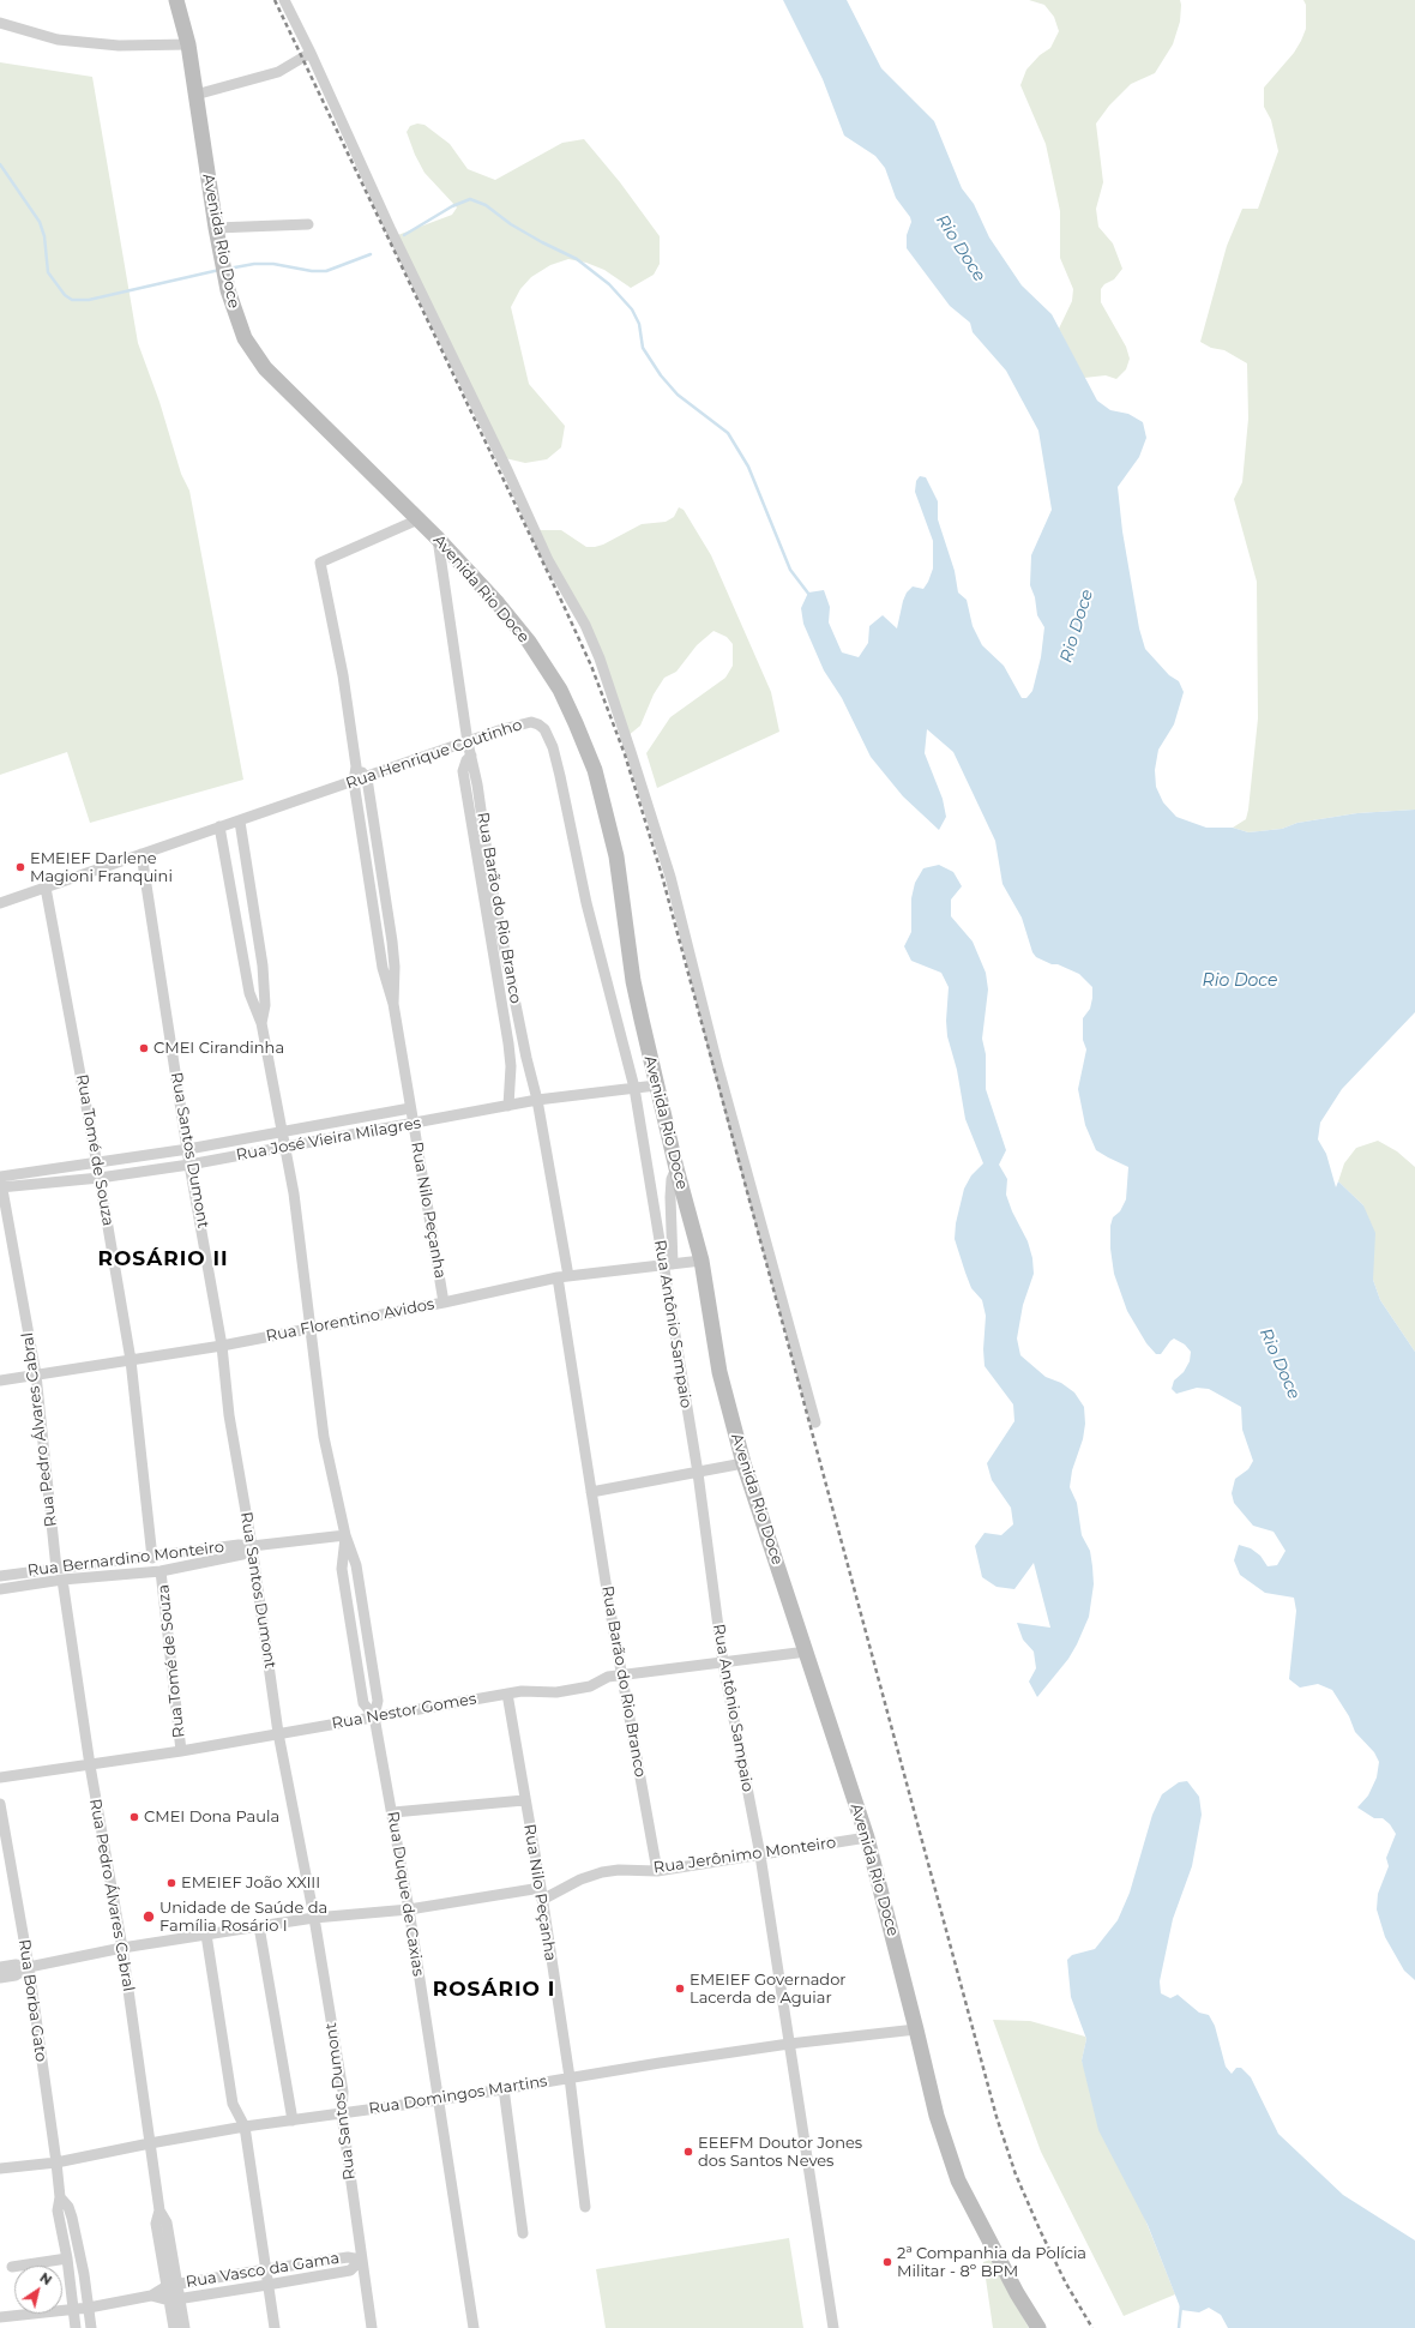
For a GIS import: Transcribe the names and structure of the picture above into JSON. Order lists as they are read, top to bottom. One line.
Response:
{"streets":{"street":["Avenida Rio Doce","Rua Henrique Coutinho","Rua Barão do Rio Branco","Rua José Vieira Milagres","Rua Tomé de Souza","Rua Santos Dumont","Rua Nilo Peçanha","Rua Florentino Avidos","Rua Antônio Sampaio","Rua Pedro Álvares Cabral","Rua Bernardino Monteiro","Rua Nestor Gomes","Rua Jerônimo Monteiro","Rua Duque de Caxias","Rua Borba Gato","Rua Domingos Martins","Rua Vasco da Gama"]},"crossings":[["Avenida Rio Doce","Rua Barão do Rio Branco"],["Avenida Rio Doce","Rua José Vieira Milagres"],["Avenida Rio Doce","Rua Nilo Peçanha"],["Avenida Rio Doce","Rua Florentino Avidos"],["Avenida Rio Doce","Rua Nestor Gomes"],["Avenida Rio Doce","Rua Jerônimo Monteiro"],["Avenida Rio Doce","Rua Domingos Martins"],["Rua Henrique Coutinho","Rua Barão do Rio Branco"],["Rua Henrique Coutinho","Rua José Vieira Milagres"],["Rua Henrique Coutinho","Rua Tomé de Souza"],["Rua Henrique Coutinho","Rua Santos Dumont"],["Rua Henrique Coutinho","Rua Nilo Peçanha"],["Rua Henrique Coutinho","Rua Antônio Sampaio"],["Rua Henrique Coutinho","Rua Duque de Caxias"],["Rua Barão do Rio Branco","Rua José Vieira Milagres"],["Rua Barão do Rio Branco","Rua Florentino Avidos"],["Rua Barão do Rio Branco","Rua Nestor Gomes"],["Rua Barão do Rio Branco","Rua Jerônimo Monteiro"],["Rua José Vieira Milagres","Rua Tomé de Souza"],["Rua José Vieira Milagres","Rua Santos Dumont"],["Rua José Vieira Milagres","Rua Nilo Peçanha"],["Rua José Vieira Milagres","Rua Antônio Sampaio"],["Rua José Vieira Milagres","Rua Pedro Álvares Cabral"],["Rua José Vieira Milagres","Rua Duque de Caxias"],["Rua Tomé de Souza","Rua Florentino Avidos"],["Rua Tomé de Souza","Rua Bernardino Monteiro"],["Rua Tomé de Souza","Rua Nestor Gomes"],["Rua Santos Dumont","Rua Florentino Avidos"],["Rua Santos Dumont","Rua Bernardino Monteiro"],["Rua Santos Dumont","Rua Nestor Gomes"],["Rua Santos Dumont","Rua Domingos Martins"],["Rua Santos Dumont","Rua Vasco da Gama"],["Rua Nilo Peçanha","Rua Florentino Avidos"],["Rua Nilo Peçanha","Rua Nestor Gomes"],["Rua Nilo Peçanha","Rua Jerônimo Monteiro"],["Rua Nilo Peçanha","Rua Domingos Martins"],["Rua Florentino Avidos","Rua Antônio Sampaio"],["Rua Florentino Avidos","Rua Pedro Álvares Cabral"],["Rua Florentino Avidos","Rua Duque de Caxias"],["Rua Antônio Sampaio","Rua Nestor Gomes"],["Rua Antônio Sampaio","Rua Jerônimo Monteiro"],["Rua Antônio Sampaio","Rua Domingos Martins"],["Rua Pedro Álvares Cabral","Rua Bernardino Monteiro"],["Rua Pedro Álvares Cabral","Rua Nestor Gomes"],["Rua Pedro Álvares Cabral","Rua Domingos Martins"],["Rua Pedro Álvares Cabral","Rua Vasco da Gama"],["Rua Bernardino Monteiro","Rua Duque de Caxias"],["Rua Nestor Gomes","Rua Duque de Caxias"],["Rua Duque de Caxias","Rua Domingos Martins"],["Rua Borba Gato","Rua Domingos Martins"],["Rua Borba Gato","Rua Vasco da Gama"]],"districts":["ROSÁRIO II","ROSÁRIO I"],"water":["Rio Doce"],"places":["EMEIEF Darlene Magioni Franquini","CMEI Cirandinha","CMEI Dona Paula","EMEIEF João XXIII","Unidade de Saúde da Família Rosário I","EMEIEF Governador Lacerda de Aguiar","EEEFM Doutor Jones dos Santos Neves","2ª Companhia da Polícia Militar - 8º BPM"],"north":"top right"}
